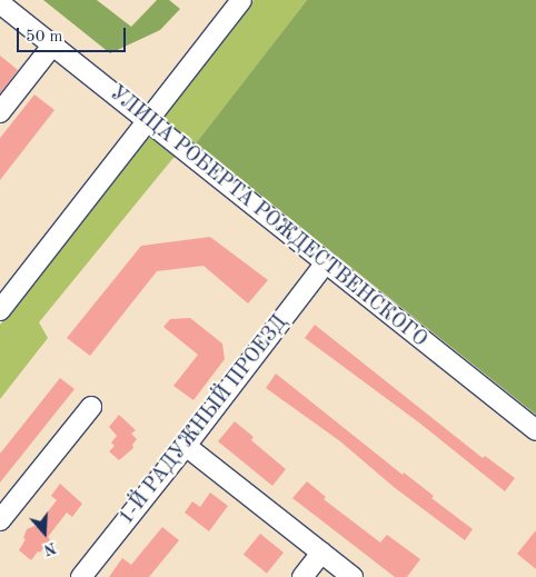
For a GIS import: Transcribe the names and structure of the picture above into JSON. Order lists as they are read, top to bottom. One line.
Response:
{"streets":{"street":["УЛИЦА РОБЕРТА РОЖДЕСТВЕНСКОГО","1-Й РАДУЖНЫЙ ПРОЕЗД"]},"crossings":[["УЛИЦА РОБЕРТА РОЖДЕСТВЕНСКОГО","1-Й РАДУЖНЫЙ ПРОЕЗД"]],"scale_bar":"50 m","north":"bottom"}
